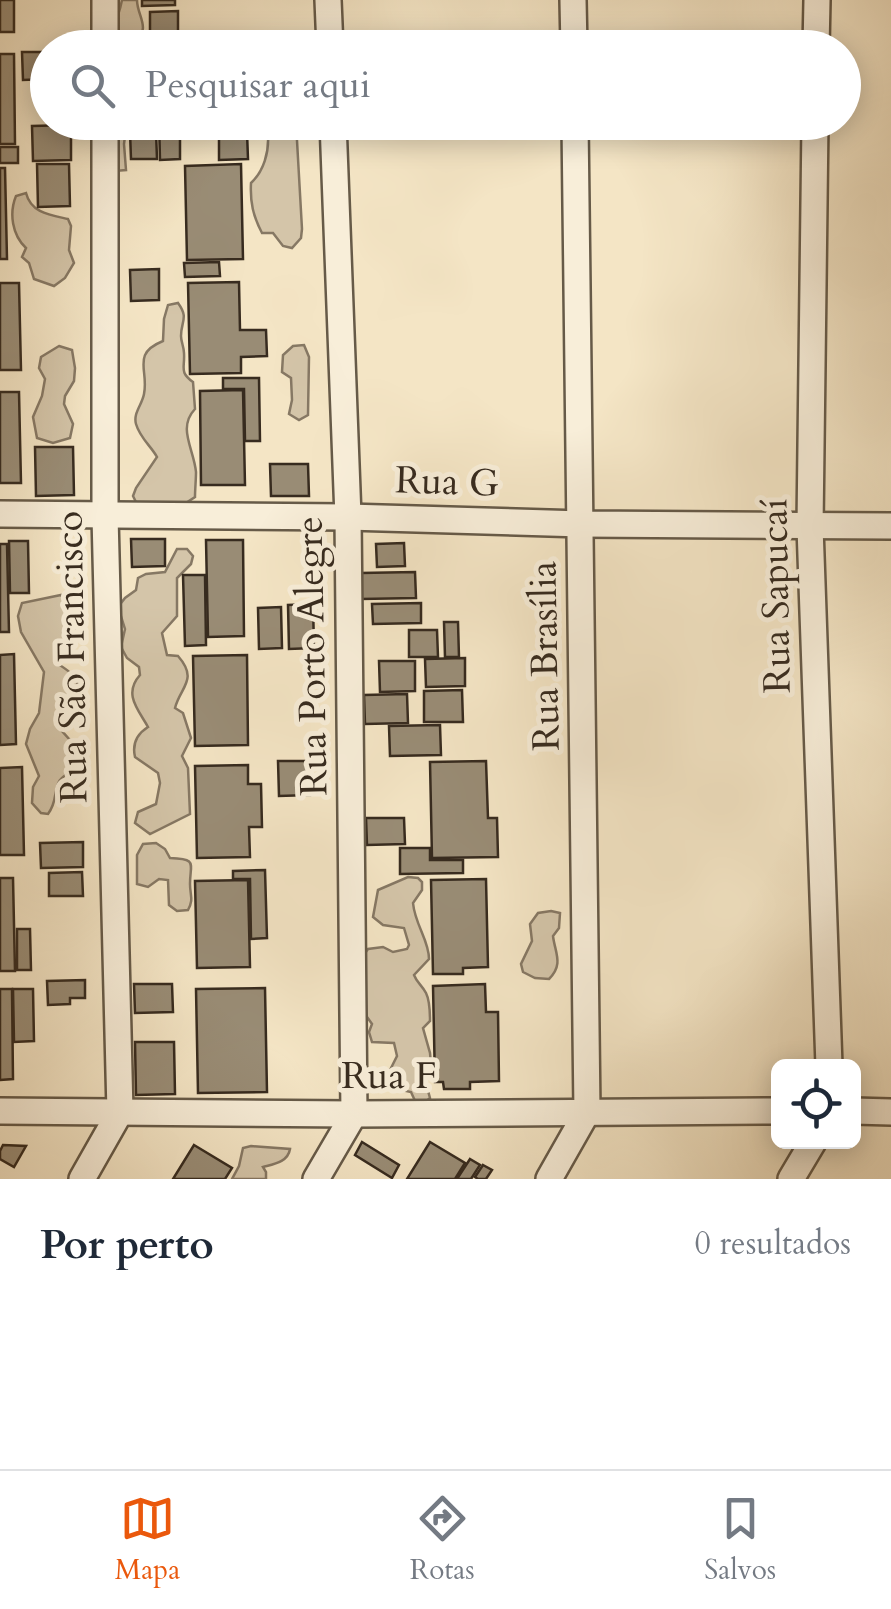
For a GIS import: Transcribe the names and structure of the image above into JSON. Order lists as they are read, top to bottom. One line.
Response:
{"streets":{"street":["Rua G","Rua Sapucaí","Rua Porto Alegre","Rua Brasília","Rua São Francisco","Rua F"]},"crossings":[["Rua G","Rua Sapucaí"],["Rua G","Rua Porto Alegre"],["Rua G","Rua Brasília"],["Rua G","Rua São Francisco"],["Rua Porto Alegre","Rua F"],["Rua Brasília","Rua F"],["Rua São Francisco","Rua F"]],"page":{"search":"Pesquisar aqui","heading":["Por perto","0 resultados"],"nav":["Mapa","Rotas","Salvos"]}}
